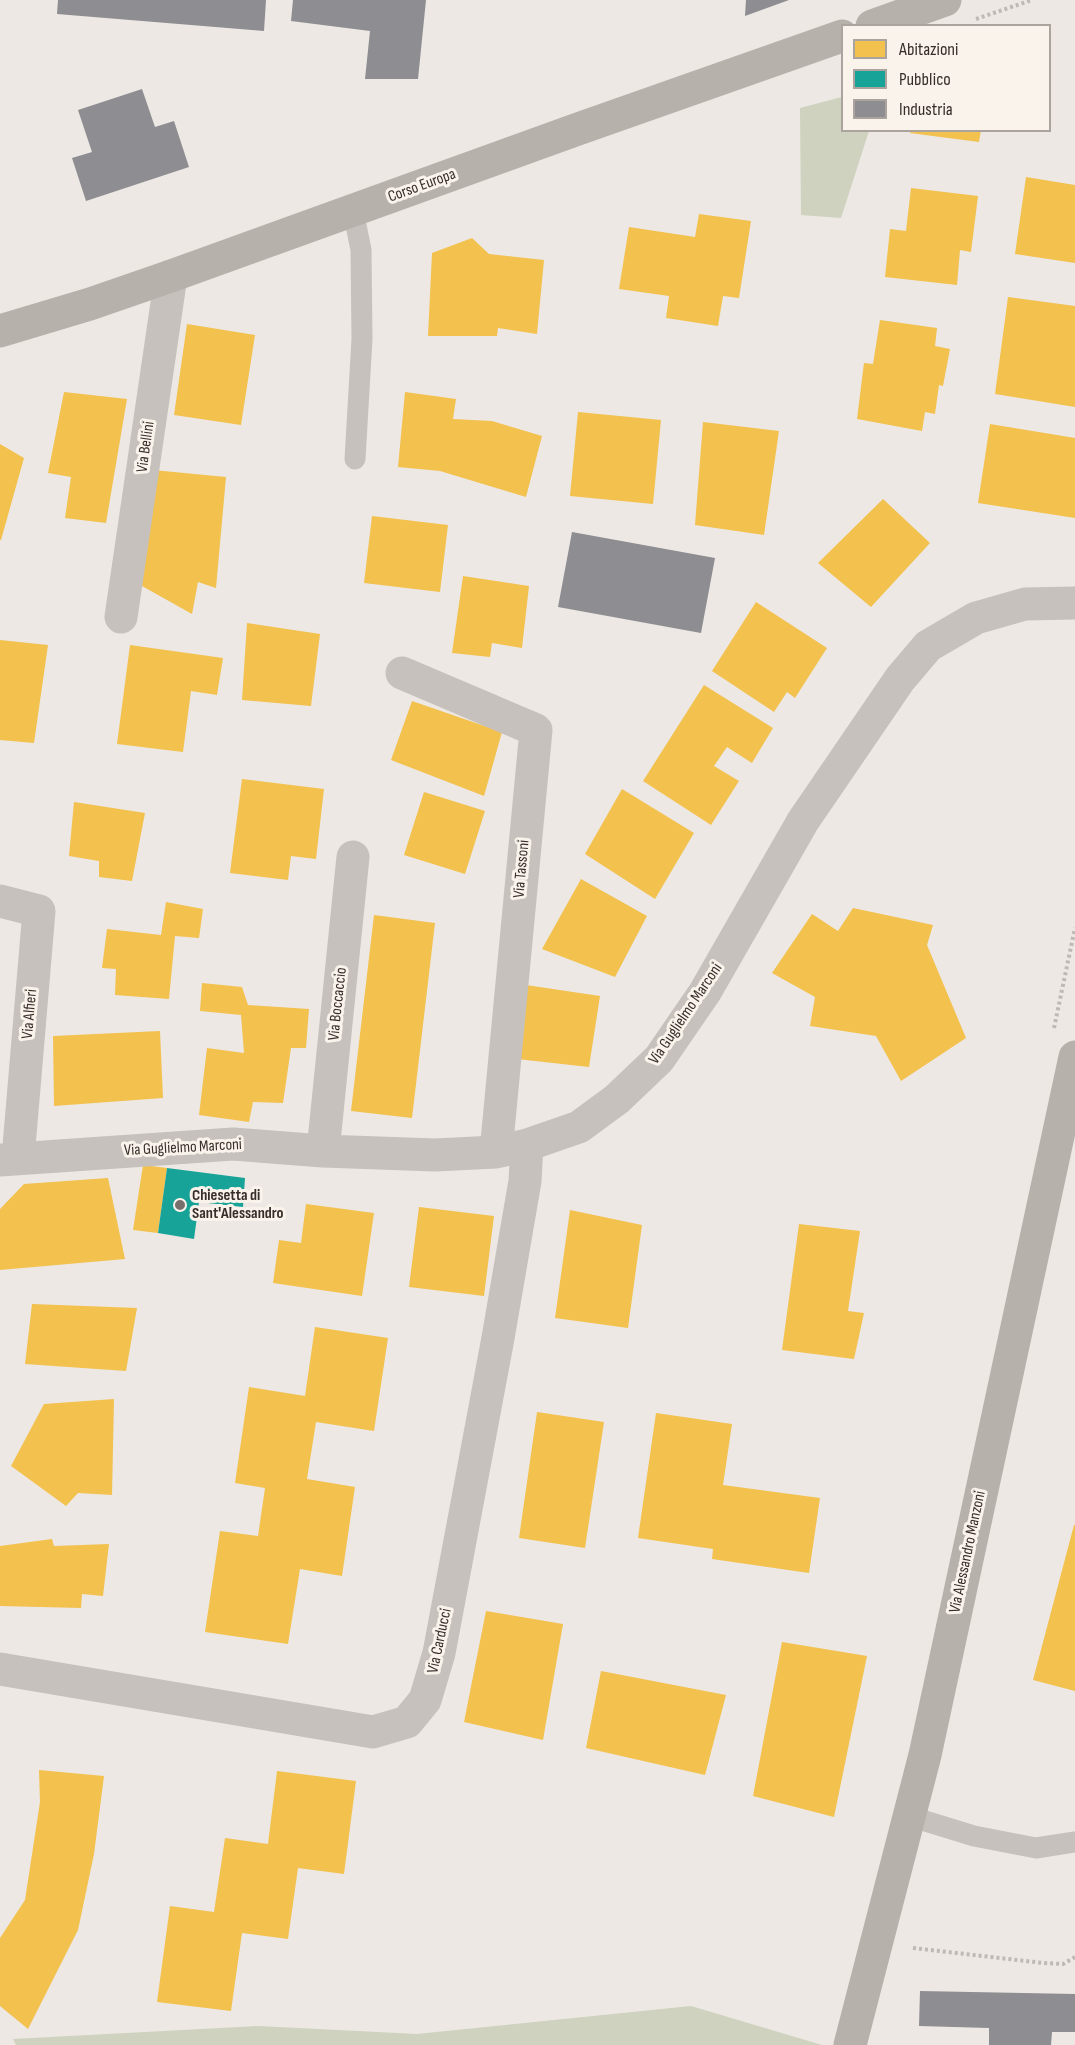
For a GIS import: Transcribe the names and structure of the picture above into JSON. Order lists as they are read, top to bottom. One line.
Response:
{"streets":{"street":["Corso Europa","Via Bellini","Via Tassoni","Via Boccaccio","Via Alfieri","Via Guglielmo Marconi","Via Alessandro Manzoni","Via Carducci"]},"crossings":[["Corso Europa","Via Bellini"],["Via Tassoni","Via Guglielmo Marconi"],["Via Tassoni","Via Carducci"],["Via Boccaccio","Via Guglielmo Marconi"],["Via Alfieri","Via Guglielmo Marconi"],["Via Guglielmo Marconi","Via Carducci"]],"places":["Chiesetta di Sant'Alessandro"],"legend":["Abitazioni","Pubblico","Industria"]}
